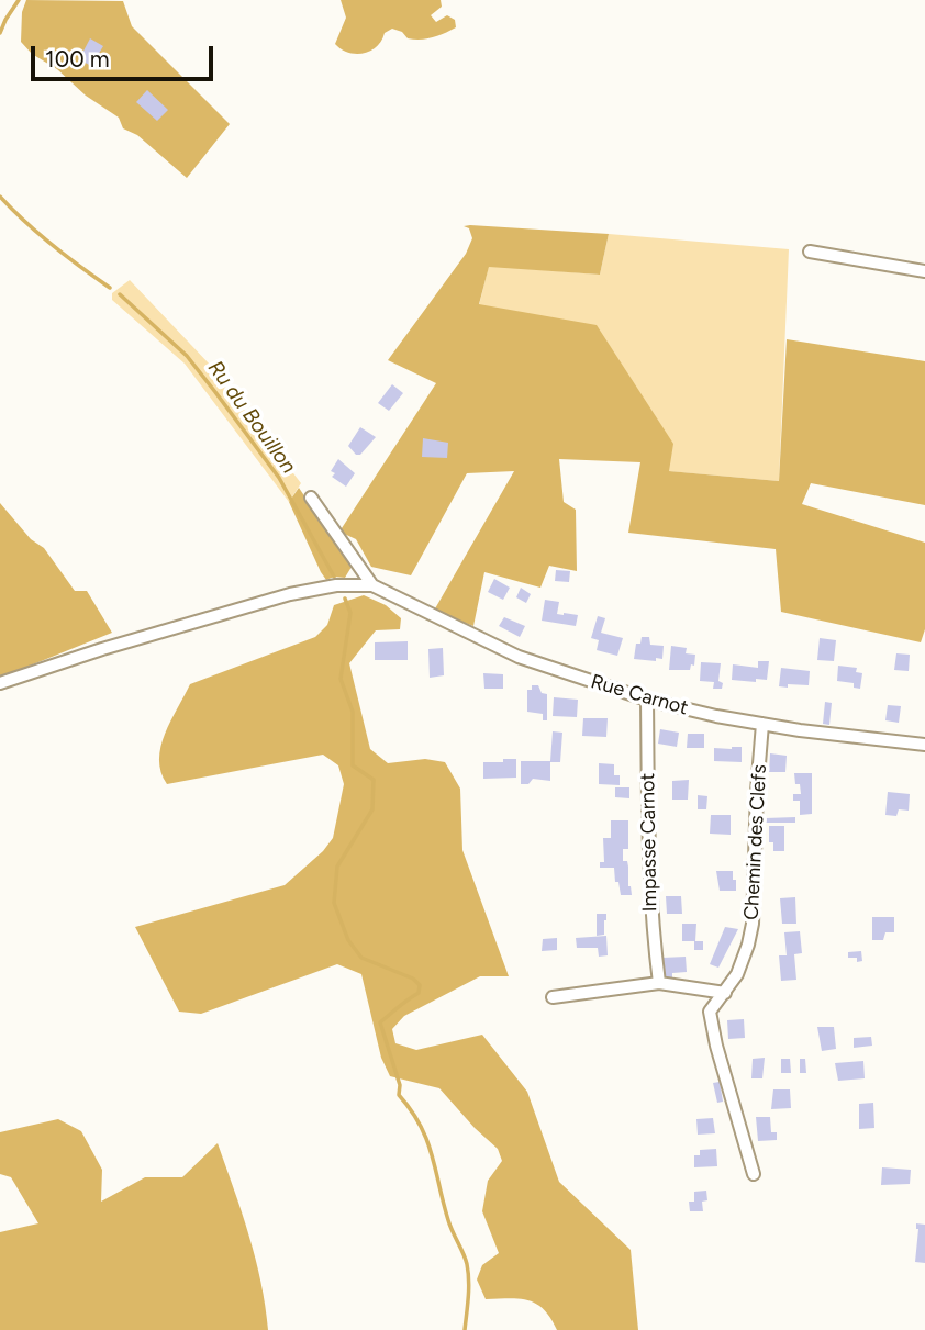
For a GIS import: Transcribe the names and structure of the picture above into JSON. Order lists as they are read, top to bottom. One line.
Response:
{"streets":{"street":["Rue Carnot","Impasse Carnot","Chemin des Clefs"]},"crossings":[["Rue Carnot","Impasse Carnot"],["Rue Carnot","Chemin des Clefs"]],"water":["Ru du Bouillon"],"scale_bar":"100 m"}
